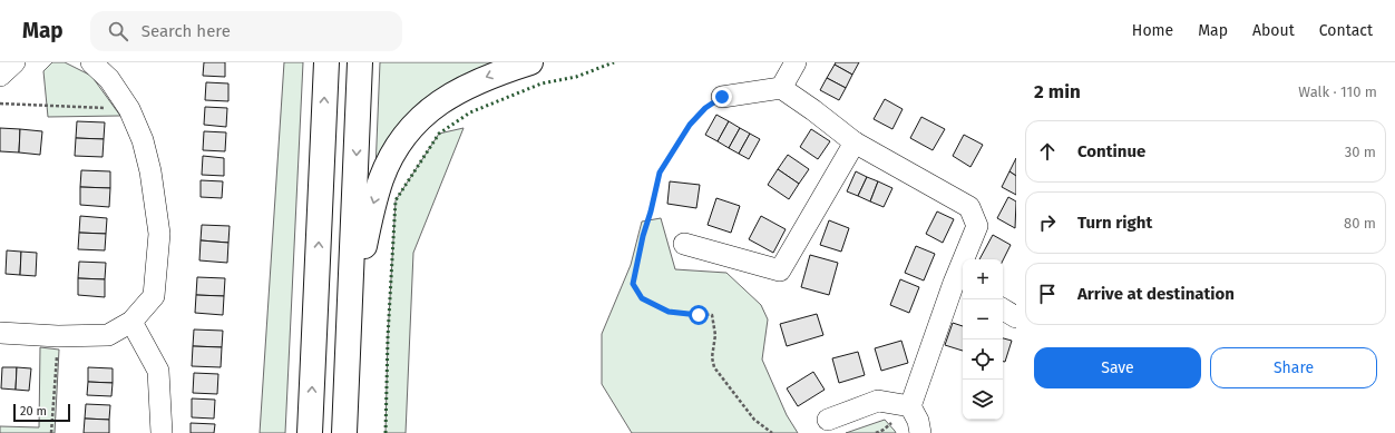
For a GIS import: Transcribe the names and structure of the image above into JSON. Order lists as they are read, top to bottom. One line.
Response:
{"scale_bar":"20 m","page":{"header":"Map","search":"Search here","nav":["Home","Map","About","Contact"],"heading":["2 min","Walk · 110 m"],"list":[["Continue","30 m"],["Turn right","80 m"],"Arrive at destination"],"map_buttons":["+","−"],"buttons":["Save","Share"],"scale":"20 m"}}
